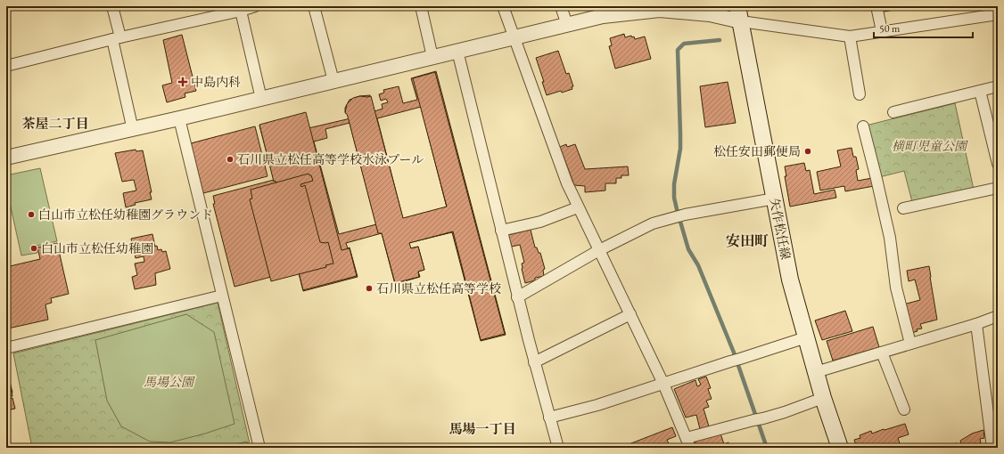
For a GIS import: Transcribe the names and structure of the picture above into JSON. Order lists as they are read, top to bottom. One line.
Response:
{"streets":{"main road":["矢作松任線"]},"districts":["茶屋二丁目","安田町","馬場一丁目"],"parks":["横町児童公園","馬場公園"],"places":{"health":["中島内科"],"other":["松任安田郵便局","石川県立松任高等学校水泳プール","白山市立松任幼稚園グラウンド","白山市立松任幼稚園","石川県立松任高等学校"]},"scale_bar":"50 m"}
